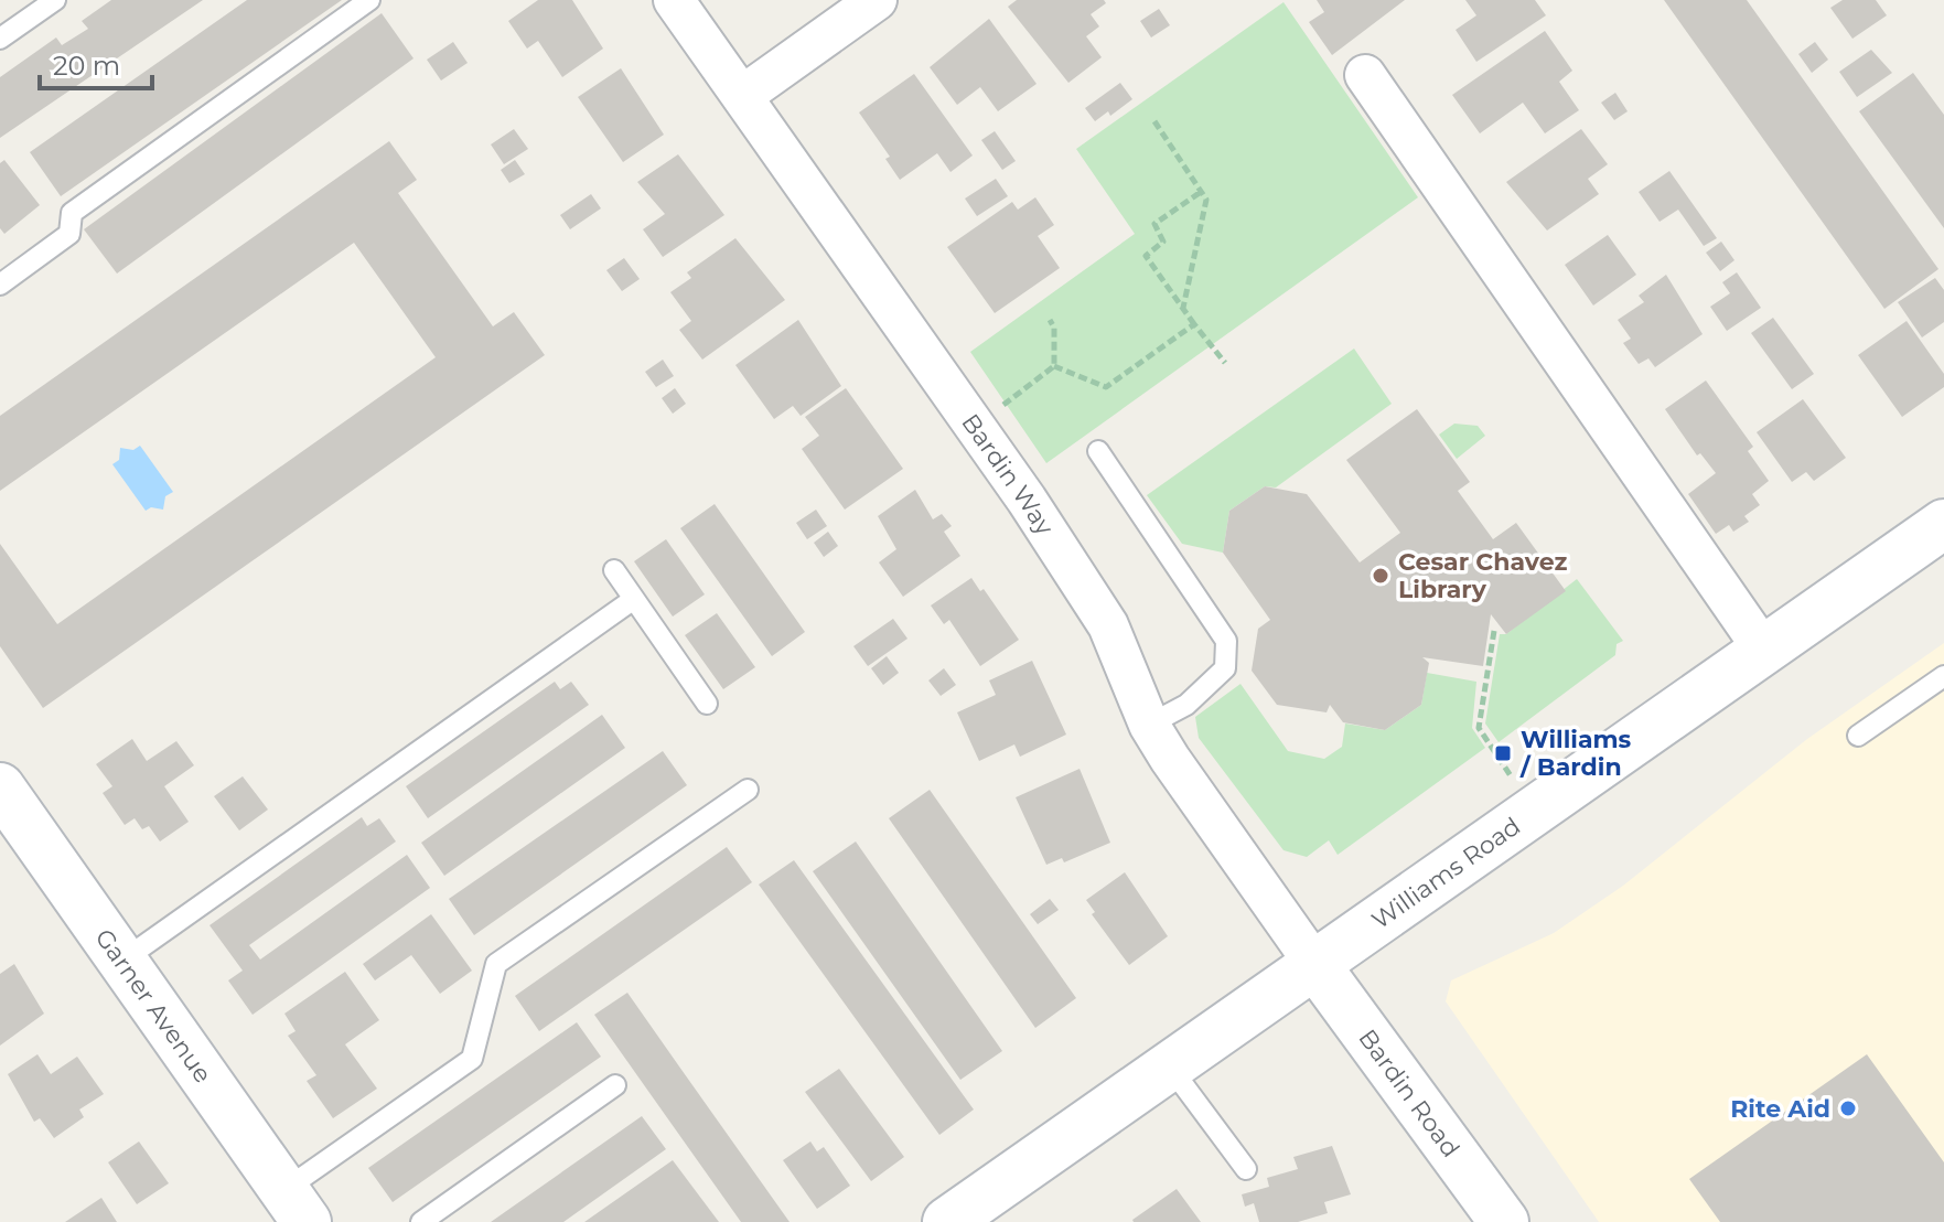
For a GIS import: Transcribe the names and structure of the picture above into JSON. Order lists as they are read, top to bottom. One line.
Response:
{"streets":{"main road":["Williams Road","Garner Avenue","Bardin Road"],"street":["Bardin Way"]},"crossings":[["Bardin Way","Williams Road"],["Bardin Way","Bardin Road"],["Williams Road","Bardin Road"]],"places":{"other":["Cesar Chavez Library","Rite Aid"],"transit":["Williams / Bardin"]},"scale_bar":"20 m"}
